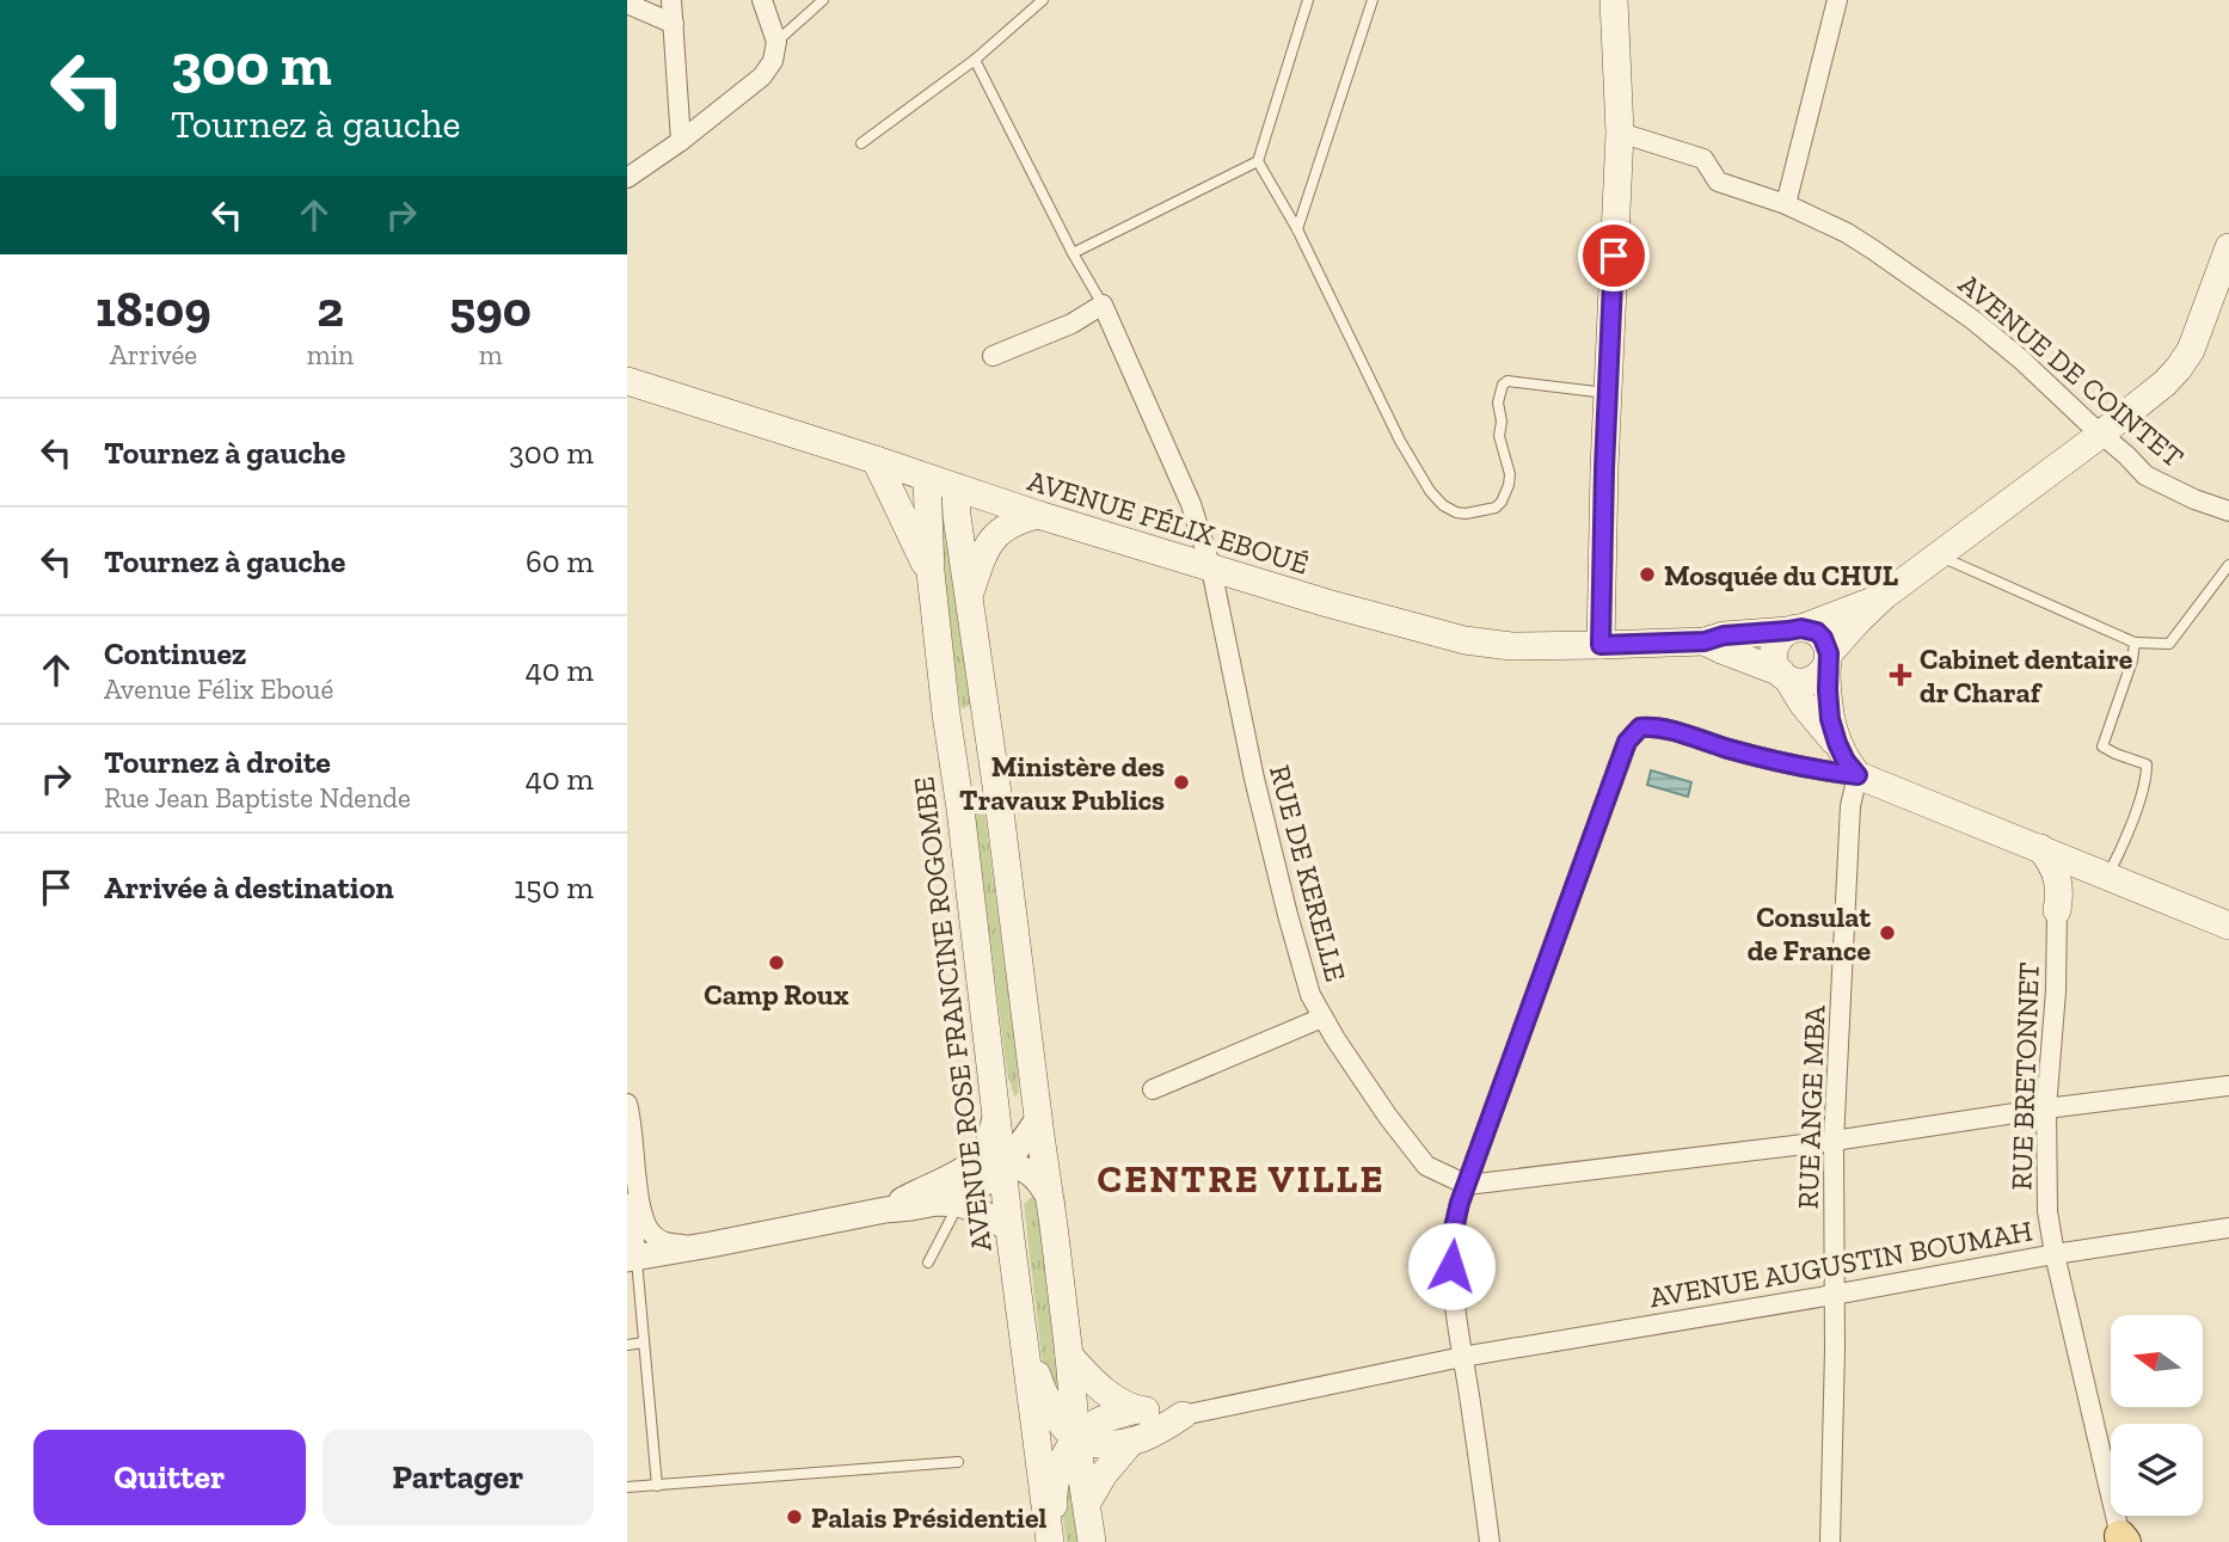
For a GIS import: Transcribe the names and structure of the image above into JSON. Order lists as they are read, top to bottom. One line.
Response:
{"streets":{"main road":["AVENUE FÉLIX EBOUÉ","AVENUE ROSE FRANCINE ROGOMBE"],"street":["AVENUE DE COINTET","RUE DE KERELLE","RUE BRETONNET","RUE ANGE MBA","AVENUE AUGUSTIN BOUMAH"]},"crossings":[["AVENUE FÉLIX EBOUÉ","RUE DE KERELLE"],["AVENUE FÉLIX EBOUÉ","AVENUE ROSE FRANCINE ROGOMBE"],["RUE BRETONNET","AVENUE AUGUSTIN BOUMAH"],["RUE ANGE MBA","AVENUE AUGUSTIN BOUMAH"]],"districts":["CENTRE VILLE"],"places":{"other":["Mosquée du CHUL","Ministère des Travaux Publics","Consulat de France","Camp Roux","Palais Présidentiel"],"health":["Cabinet dentaire dr Charaf"]},"north":"left","page":{"turn":["300 m","Tournez à gauche"],"eta":["18:09","Arrivée","2","min","590","m"],"list":[{"name":"Tournez à gauche","value":"300 m"},{"name":"Tournez à gauche","value":"60 m"},{"name":"Continuez","note":"Avenue Félix Eboué","value":"40 m"},{"name":"Tournez à droite","note":"Rue Jean Baptiste Ndende","value":"40 m"},{"name":"Arrivée à destination","value":"150 m"}],"buttons":["Quitter","Partager"]}}
